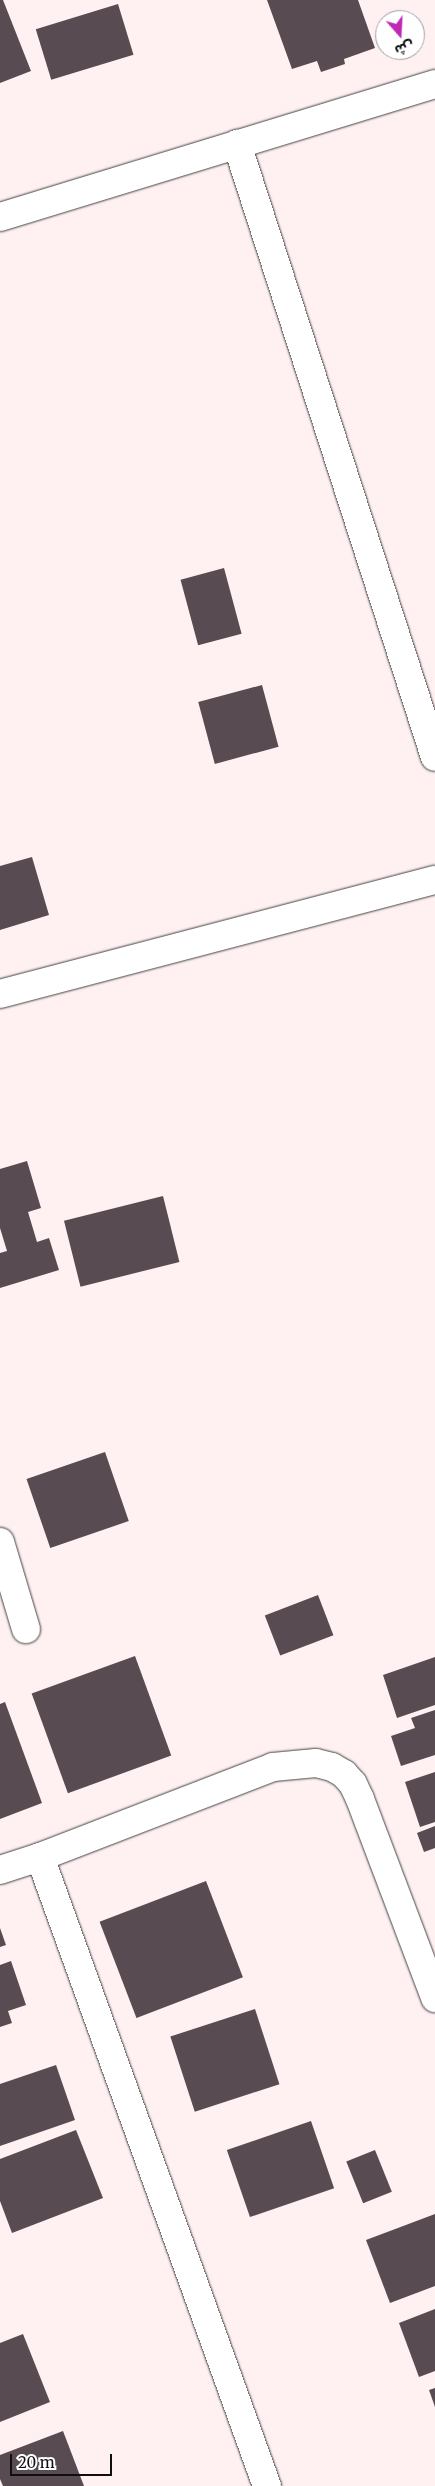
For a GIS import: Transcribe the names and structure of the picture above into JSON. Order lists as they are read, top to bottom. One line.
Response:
{"scale_bar":"20 m","north":"bottom"}
